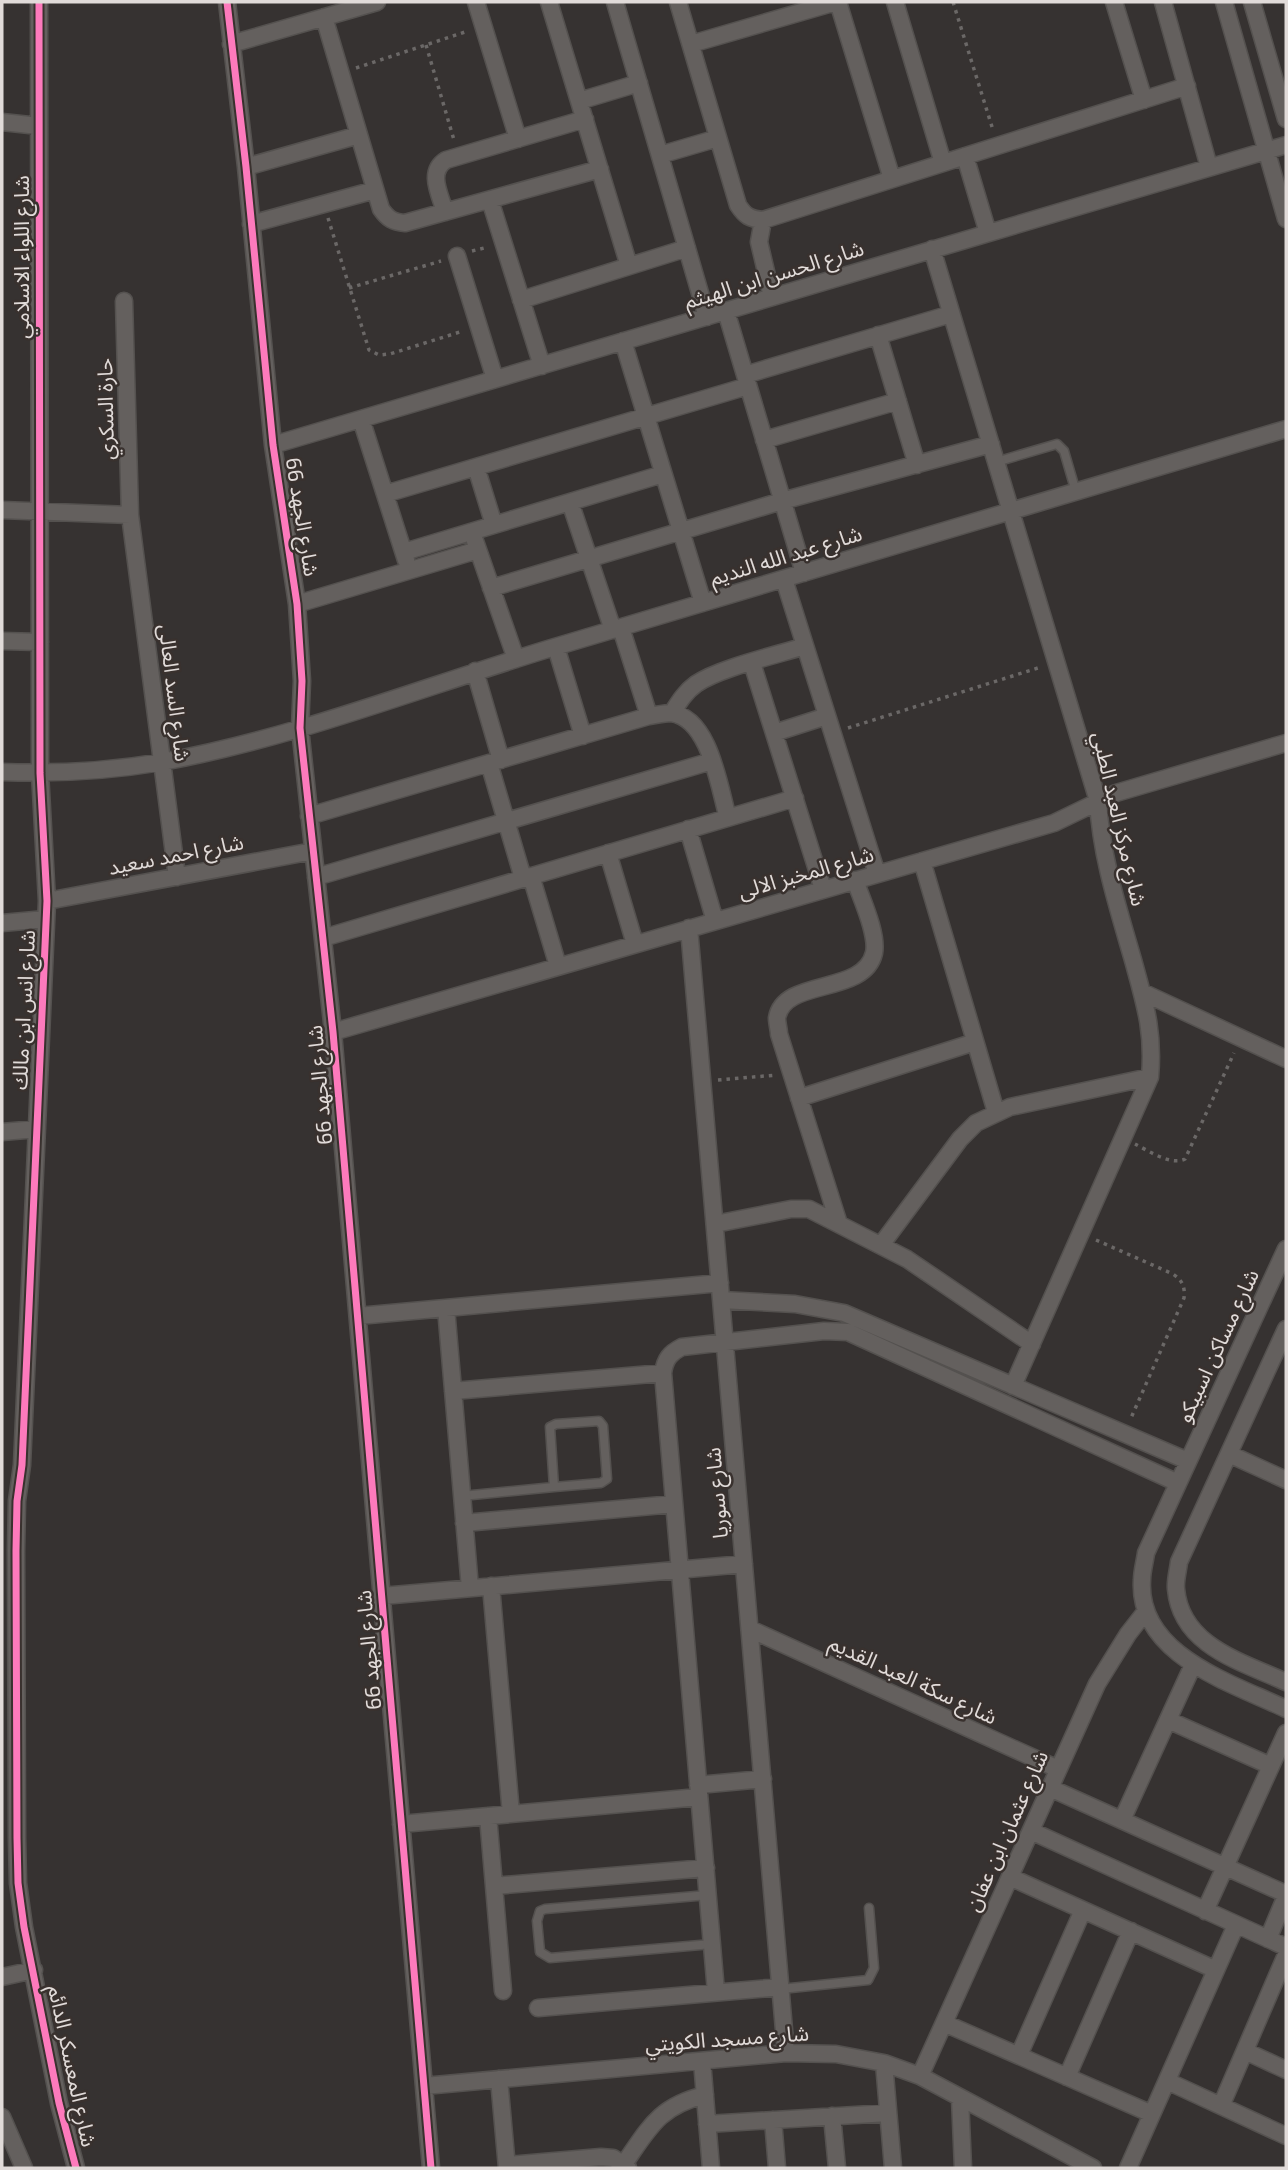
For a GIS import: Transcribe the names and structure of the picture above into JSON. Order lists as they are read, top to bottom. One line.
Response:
{"streets":{"street":["شارع اللواء الاسلامي","شارع الحسن ابن الهيثم","حارة السكري","شارع الجهد 66","شارع عبد الله النديم","شارع السد العالى","شارع مركز العبد الطبي","شارع احمد سعيد","شارع المخبز الالى","شارع انس ابن مالك","شارع مساكن اسبيكو","شارع سوريا","شارع سكة العبد القديم","شارع عثمان ابن عفان","شارع مسجد الكويتي","شارع المعسكر الدائم"]},"crossings":[["شارع اللواء الاسلامي","شارع انس ابن مالك"],["شارع الحسن ابن الهيثم","شارع الجهد 66"],["شارع الحسن ابن الهيثم","شارع مركز العبد الطبي"],["حارة السكري","شارع السد العالى"],["شارع الجهد 66","شارع عبد الله النديم"],["شارع الجهد 66","شارع احمد سعيد"],["شارع الجهد 66","شارع المخبز الالى"],["شارع الجهد 66","شارع مسجد الكويتي"],["شارع عبد الله النديم","شارع السد العالى"],["شارع عبد الله النديم","شارع مركز العبد الطبي"],["شارع عبد الله النديم","شارع انس ابن مالك"],["شارع السد العالى","شارع احمد سعيد"],["شارع مركز العبد الطبي","شارع المخبز الالى"],["شارع احمد سعيد","شارع انس ابن مالك"],["شارع المخبز الالى","شارع سوريا"],["شارع انس ابن مالك","شارع المعسكر الدائم"],["شارع مساكن اسبيكو","شارع عثمان ابن عفان"],["شارع سوريا","شارع سكة العبد القديم"],["شارع سوريا","شارع مسجد الكويتي"],["شارع سكة العبد القديم","شارع عثمان ابن عفان"],["شارع عثمان ابن عفان","شارع مسجد الكويتي"]]}
